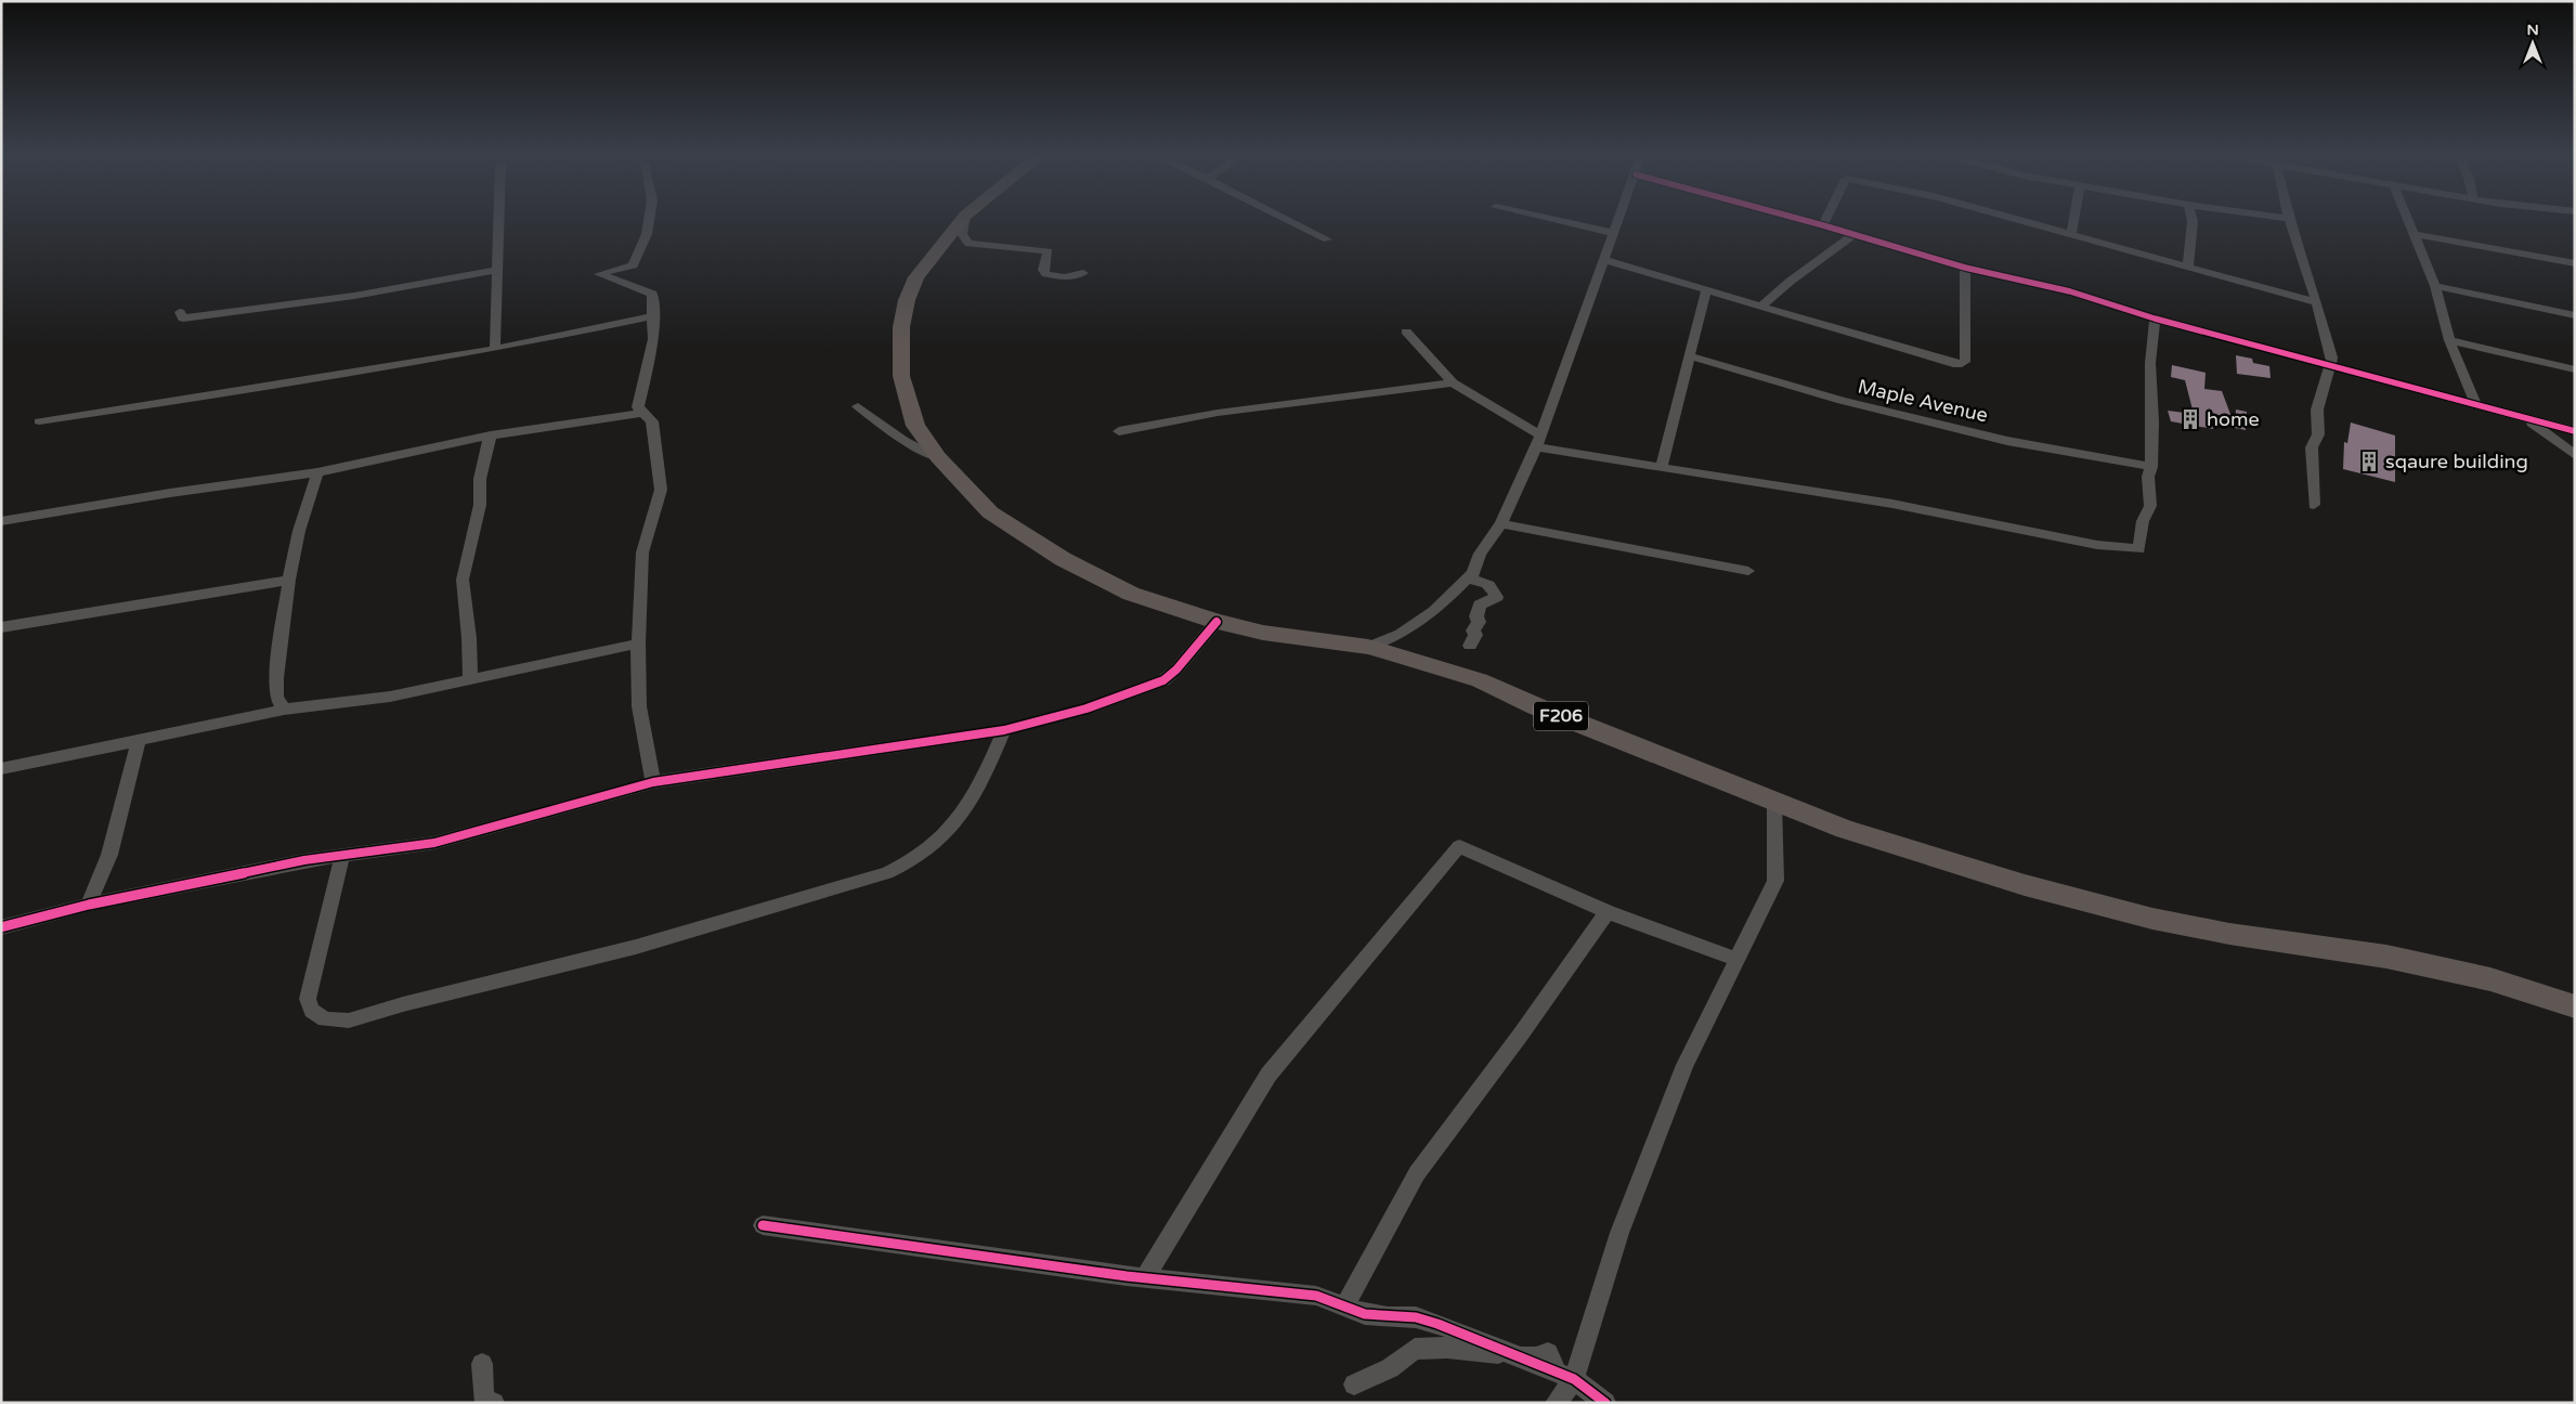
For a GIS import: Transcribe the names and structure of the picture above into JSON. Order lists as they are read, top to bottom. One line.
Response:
{"streets":{"main road":["F206"],"street":["Maple Avenue"]},"places":{"building":["home","sqaure building"]},"north":"top"}
